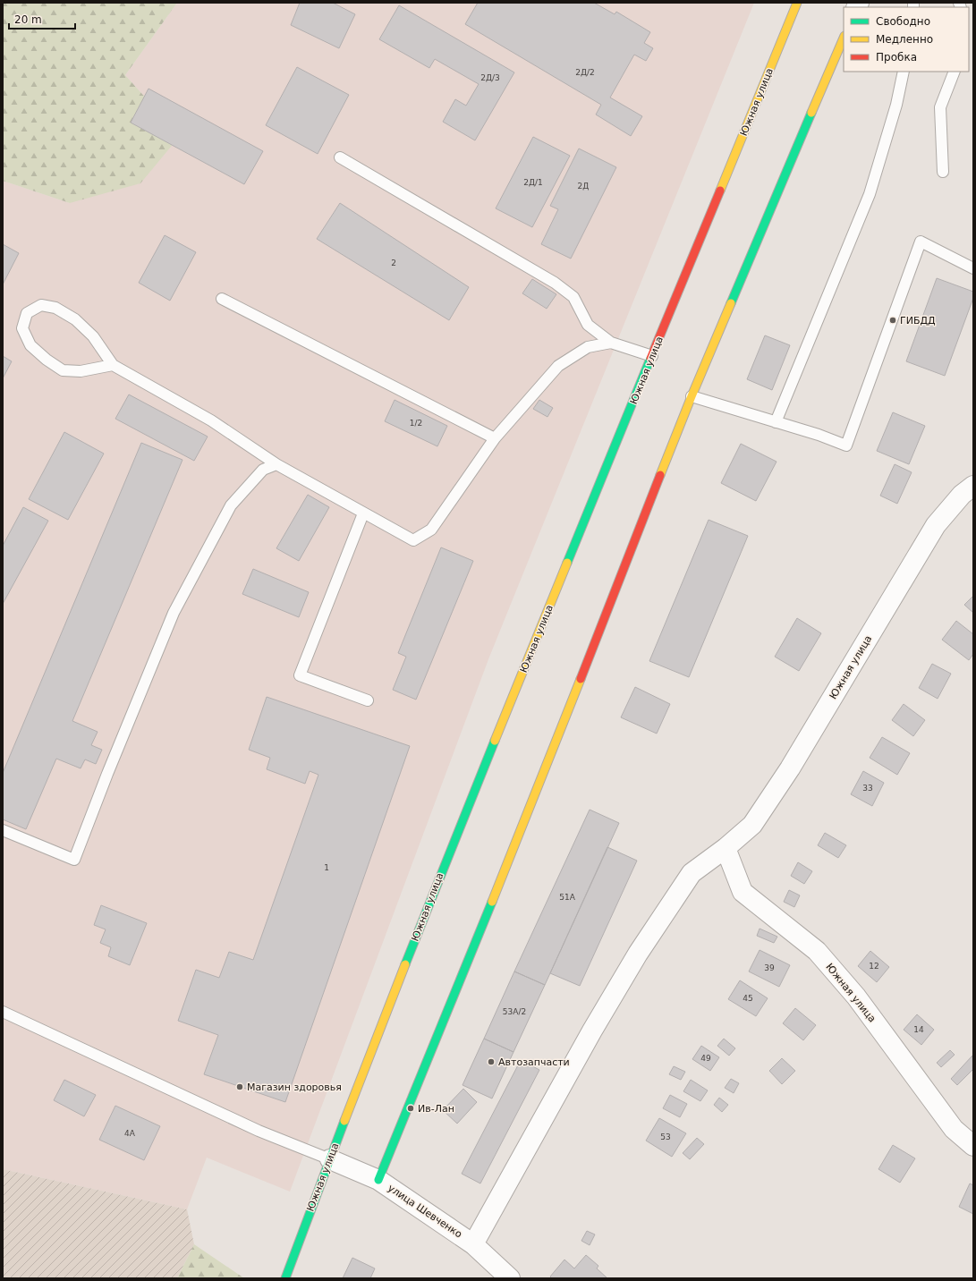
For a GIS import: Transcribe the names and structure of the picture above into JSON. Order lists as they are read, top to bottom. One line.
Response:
{"streets":{"main road":["Южная улица"],"street":["улица Шевченко"]},"crossings":[["Южная улица","улица Шевченко"]],"places":["ГИБДД","Автозапчасти","Магазин здоровья","Ив-Лан"],"house_numbers":["2Д/2","2Д/3","2Д/1","2Д","2","1/2","33","1","51А","12","39","45","53А/2","14","49","4А","53"],"legend":["Свободно","Медленно","Пробка"],"scale_bar":"20 m"}
